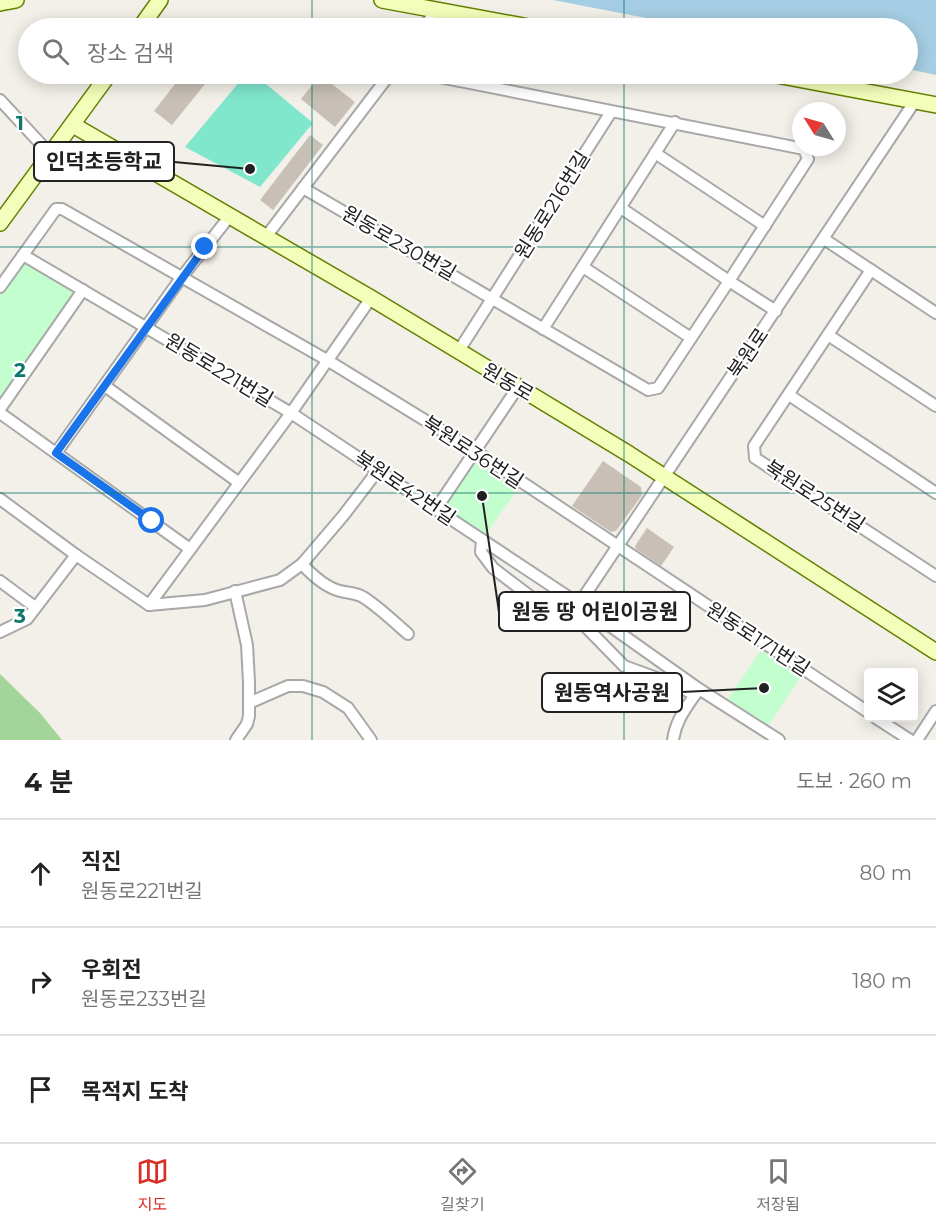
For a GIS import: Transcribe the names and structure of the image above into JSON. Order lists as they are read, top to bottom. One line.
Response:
{"streets":{"street":["원동로216번길","원동로230번길","북원로","원동로221번길","원동로","북원로36번길","북원로42번길","북원로25번길","원동로171번길"]},"crossings":[["원동로216번길","원동로230번길"],["원동로216번길","원동로"],["북원로","원동로"],["북원로","북원로36번길"],["북원로","북원로42번길"],["북원로","원동로171번길"],["원동로221번길","원동로"],["원동로221번길","북원로36번길"],["원동로221번길","북원로42번길"],["북원로36번길","원동로171번길"]],"places":["인덕초등학교","원동 땅 어린이공원","원동역사공원"],"north":"top left","page":{"search":"장소 검색","heading":["4 분","도보 · 260 m"],"list":[["직진","원동로221번길","80 m"],["우회전","원동로233번길","180 m"],"목적지 도착"],"nav":["지도","길찾기","저장됨"]},"grid":{"rows":["1","2","3"]}}
